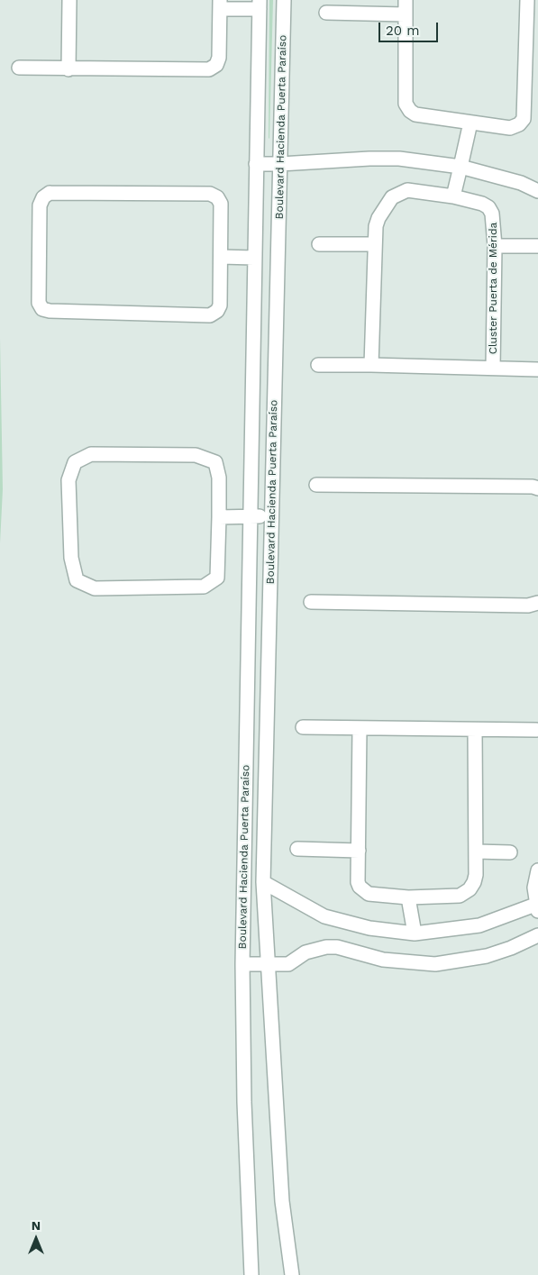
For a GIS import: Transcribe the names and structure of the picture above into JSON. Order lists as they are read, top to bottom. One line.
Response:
{"streets":{"street":["Boulevard Hacienda Puerta Paraíso","Cluster Puerta de Mérida"]},"scale_bar":"20 m","north":"top"}
